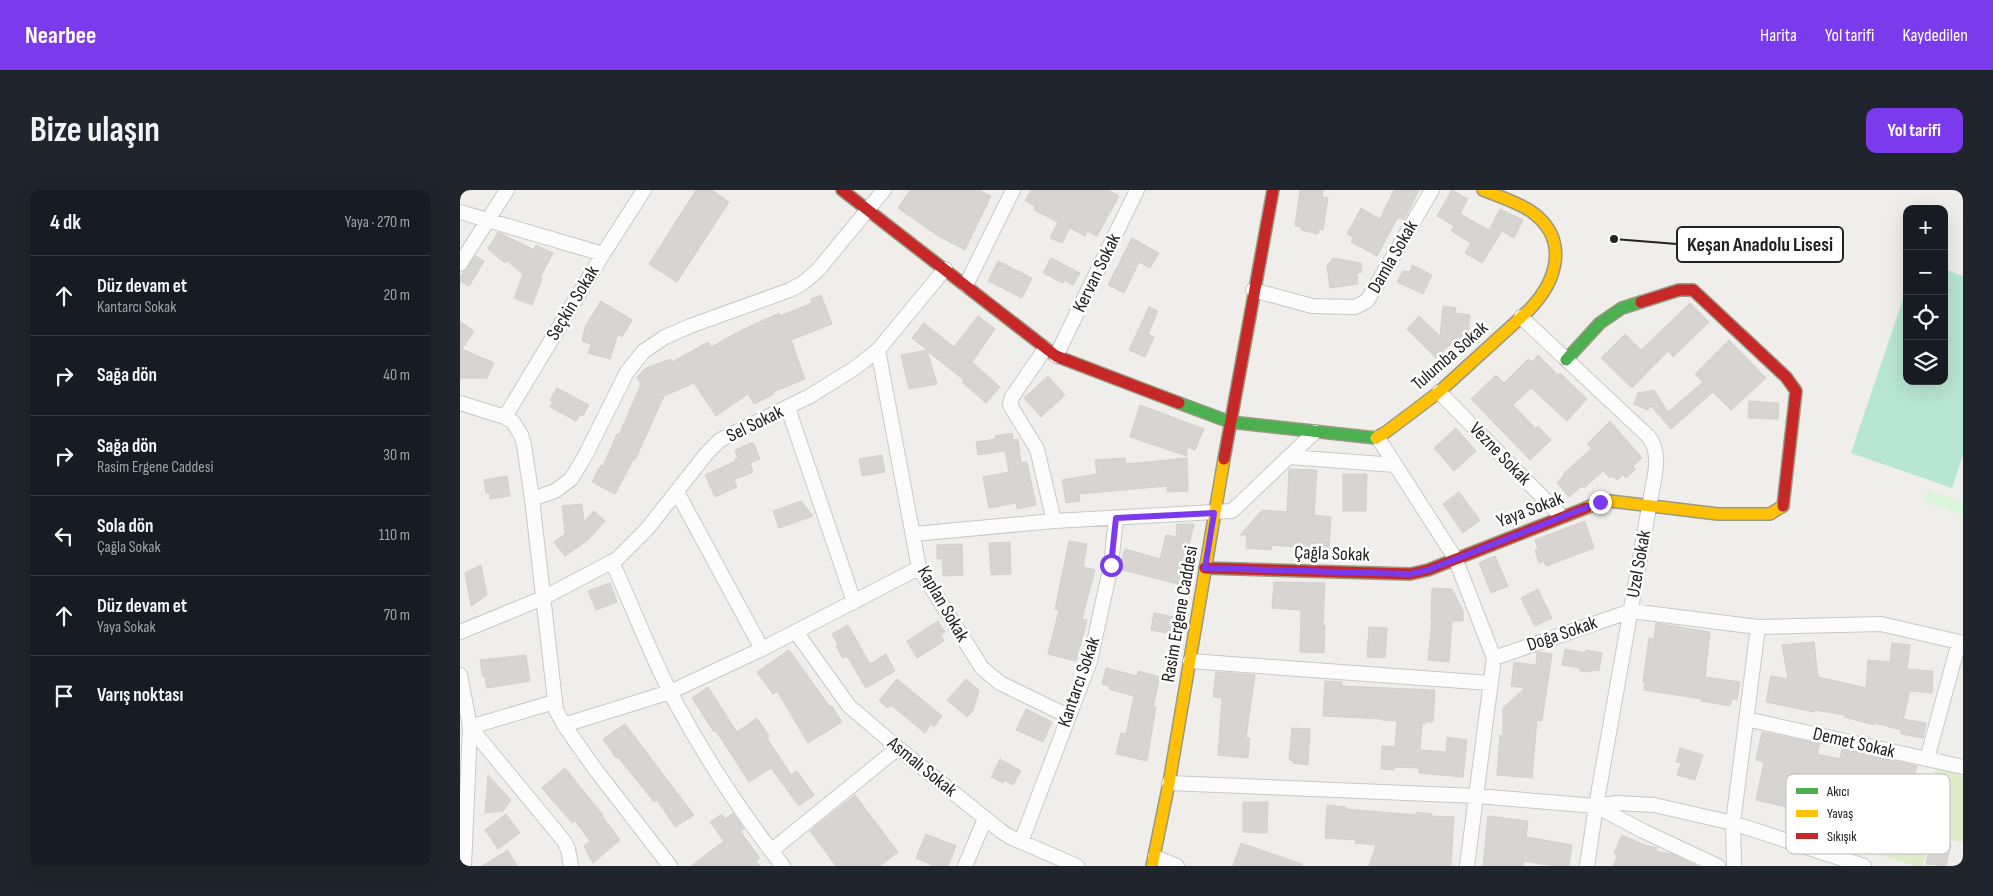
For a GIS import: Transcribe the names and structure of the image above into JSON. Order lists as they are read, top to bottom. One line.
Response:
{"streets":{"street":["Damla Sokak","Kervan Sokak","Seçkin Sokak","Tulumba Sokak","Sel Sokak","Vezne Sokak","Yaya Sokak","Çağla Sokak","Uzel Sokak","Kaplan Sokak","Rasim Ergene Caddesi","Doğa Sokak","Kantarcı Sokak","Demet Sokak","Asmalı Sokak"]},"crossings":[["Damla Sokak","Rasim Ergene Caddesi"],["Tulumba Sokak","Vezne Sokak"],["Tulumba Sokak","Uzel Sokak"],["Sel Sokak","Kaplan Sokak"],["Vezne Sokak","Yaya Sokak"],["Yaya Sokak","Çağla Sokak"],["Yaya Sokak","Uzel Sokak"],["Çağla Sokak","Rasim Ergene Caddesi"],["Uzel Sokak","Doğa Sokak"],["Kaplan Sokak","Kantarcı Sokak"],["Kantarcı Sokak","Asmalı Sokak"]],"places":["Keşan Anadolu Lisesi"],"legend":["Akıcı","Yavaş","Sıkışık"],"page":{"header":"Nearbee","nav":["Harita","Yol tarifi","Kaydedilen"],"buttons":"Yol tarifi","title":"Bize ulaşın","heading":["4 dk","Yaya · 270 m"],"map_buttons":["+","−"],"list":[["Düz devam et","Kantarcı Sokak","20 m"],["Sağa dön","40 m"],["Sağa dön","Rasim Ergene Caddesi","30 m"],["Sola dön","Çağla Sokak","110 m"],["Düz devam et","Yaya Sokak","70 m"],"Varış noktası"]}}
